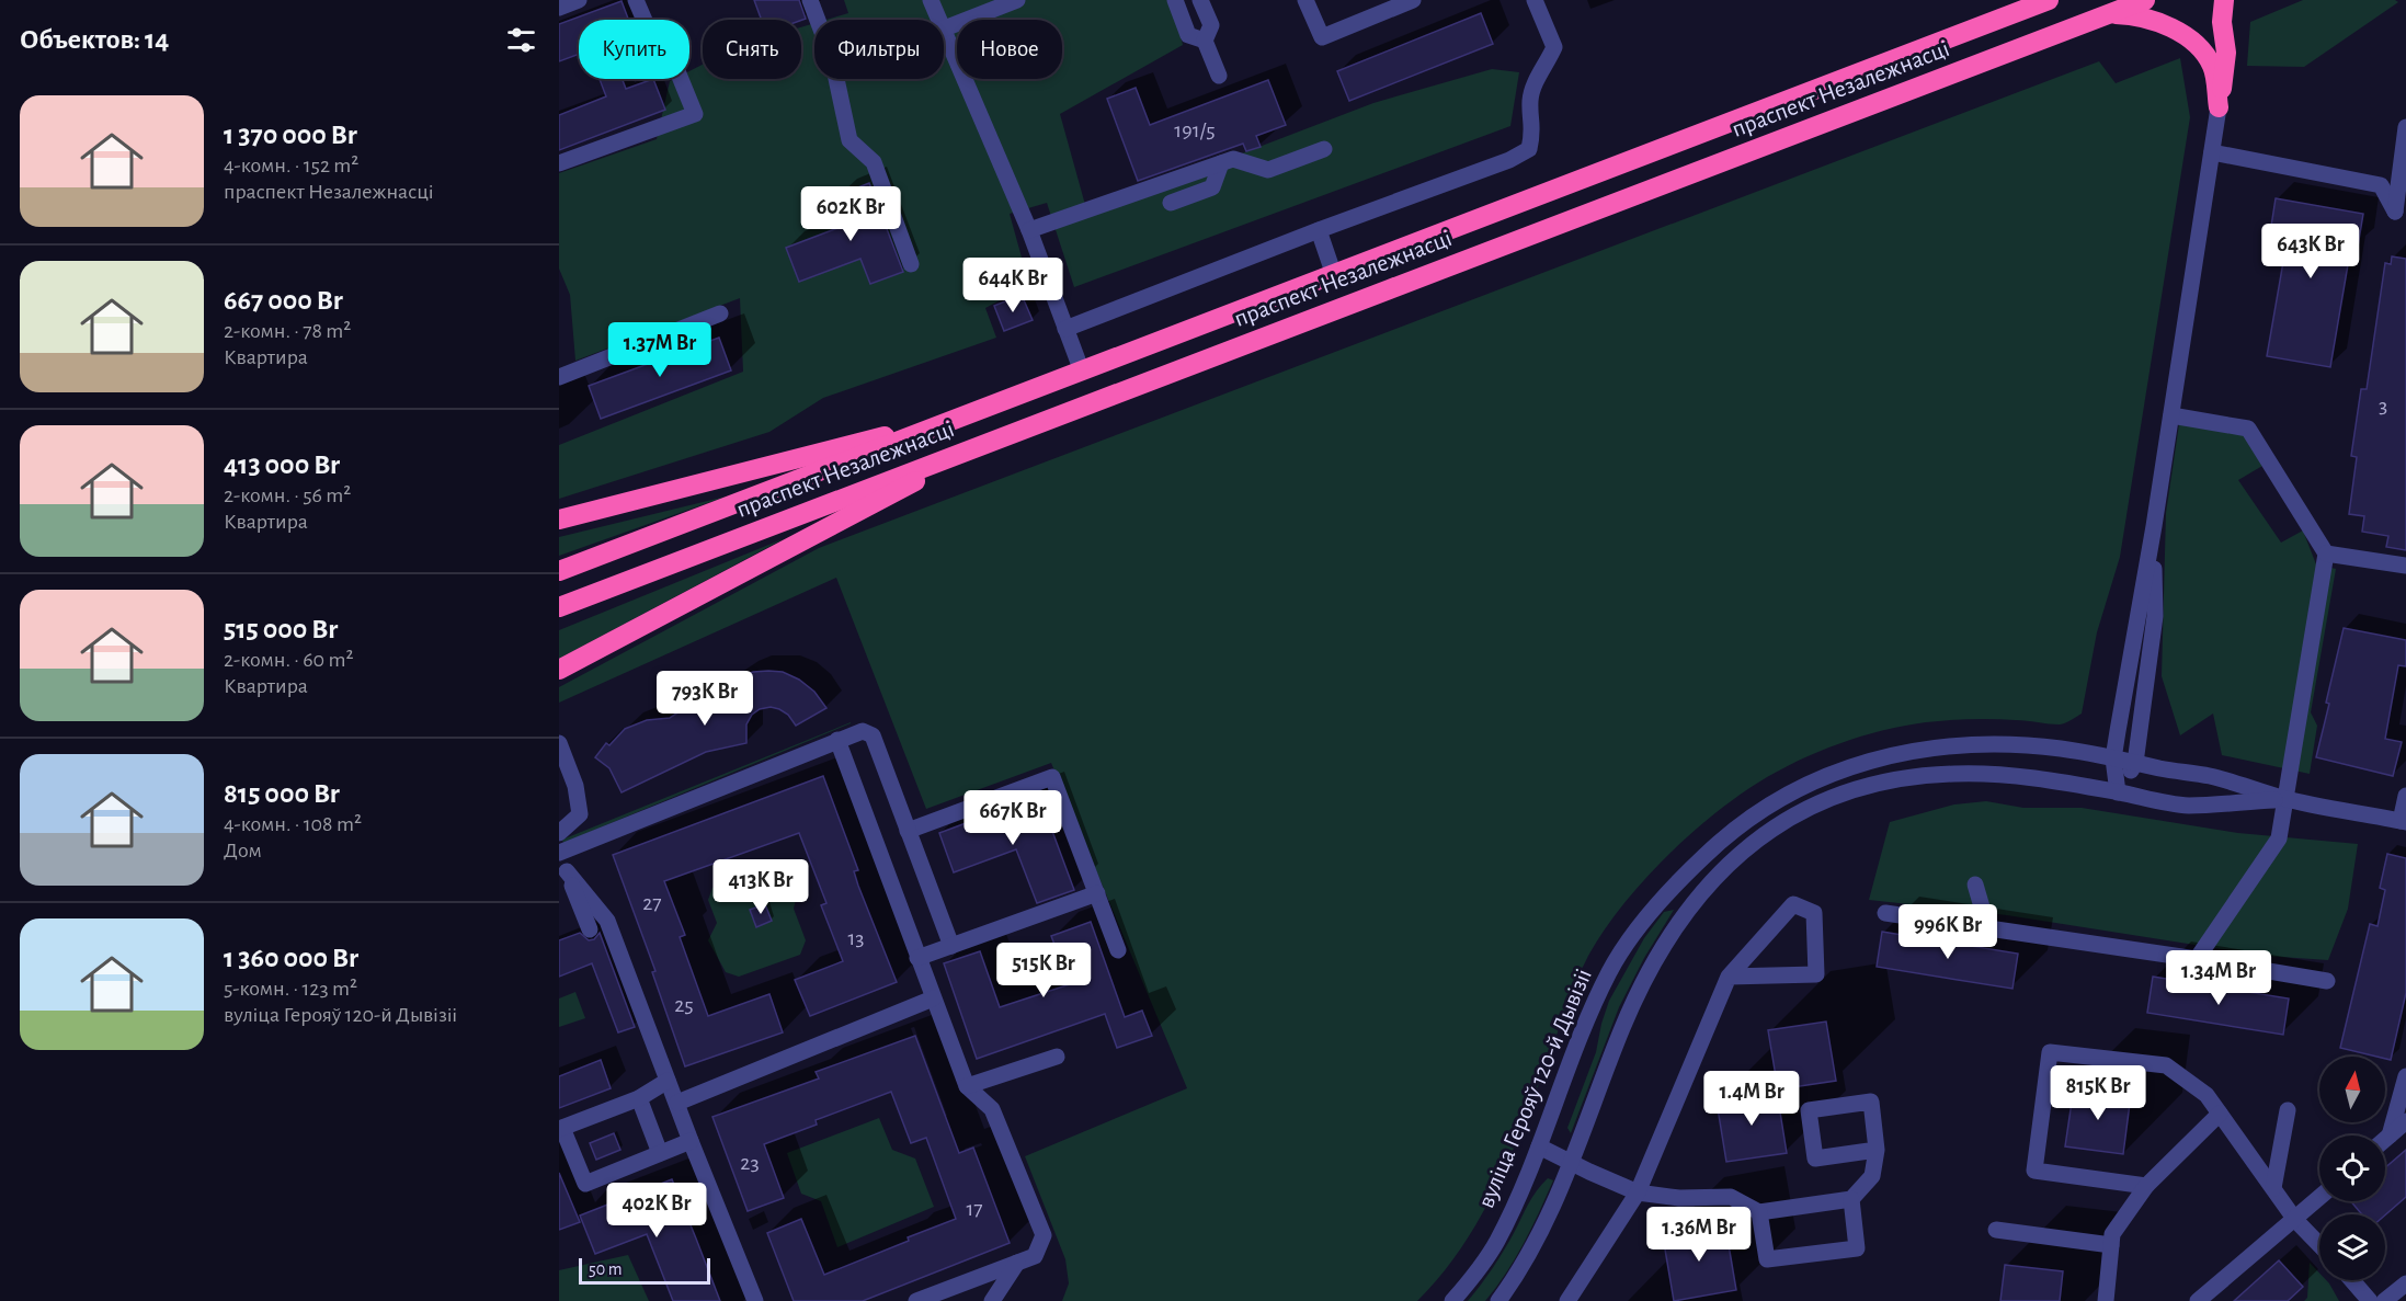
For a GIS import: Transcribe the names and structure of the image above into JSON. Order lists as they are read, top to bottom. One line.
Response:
{"streets":{"highway":["праспект Незалежнасці"],"street":["вуліца Герояў 120-й Дывізіі"]},"house_numbers":["191/5","3","27","13","25","23","17"],"scale_bar":"50 m","north":"top","page":{"heading":"Объектов: 14","chip":["Купить","Снять","Фильтры","Новое"],"list":[{"name":"1 370 000 Br","note":"4-комн. · 152 m² · праспект Незалежнасці"},{"name":"667 000 Br","note":"2-комн. · 78 m² · Квартира"},{"name":"413 000 Br","note":"2-комн. · 56 m² · Квартира"},{"name":"515 000 Br","note":"2-комн. · 60 m² · Квартира"},{"name":"815 000 Br","note":"4-комн. · 108 m² · Дом"},{"name":"1 360 000 Br","note":"5-комн. · 123 m² · вуліца Герояў 120-й Дывізіі"}],"price":["602K Br","643K Br","644K Br","1.37M Br","793K Br","667K Br","413K Br","996K Br","515K Br","1.34M Br","815K Br","1.4M Br","402K Br","1.36M Br"],"scale":"50 m"}}
